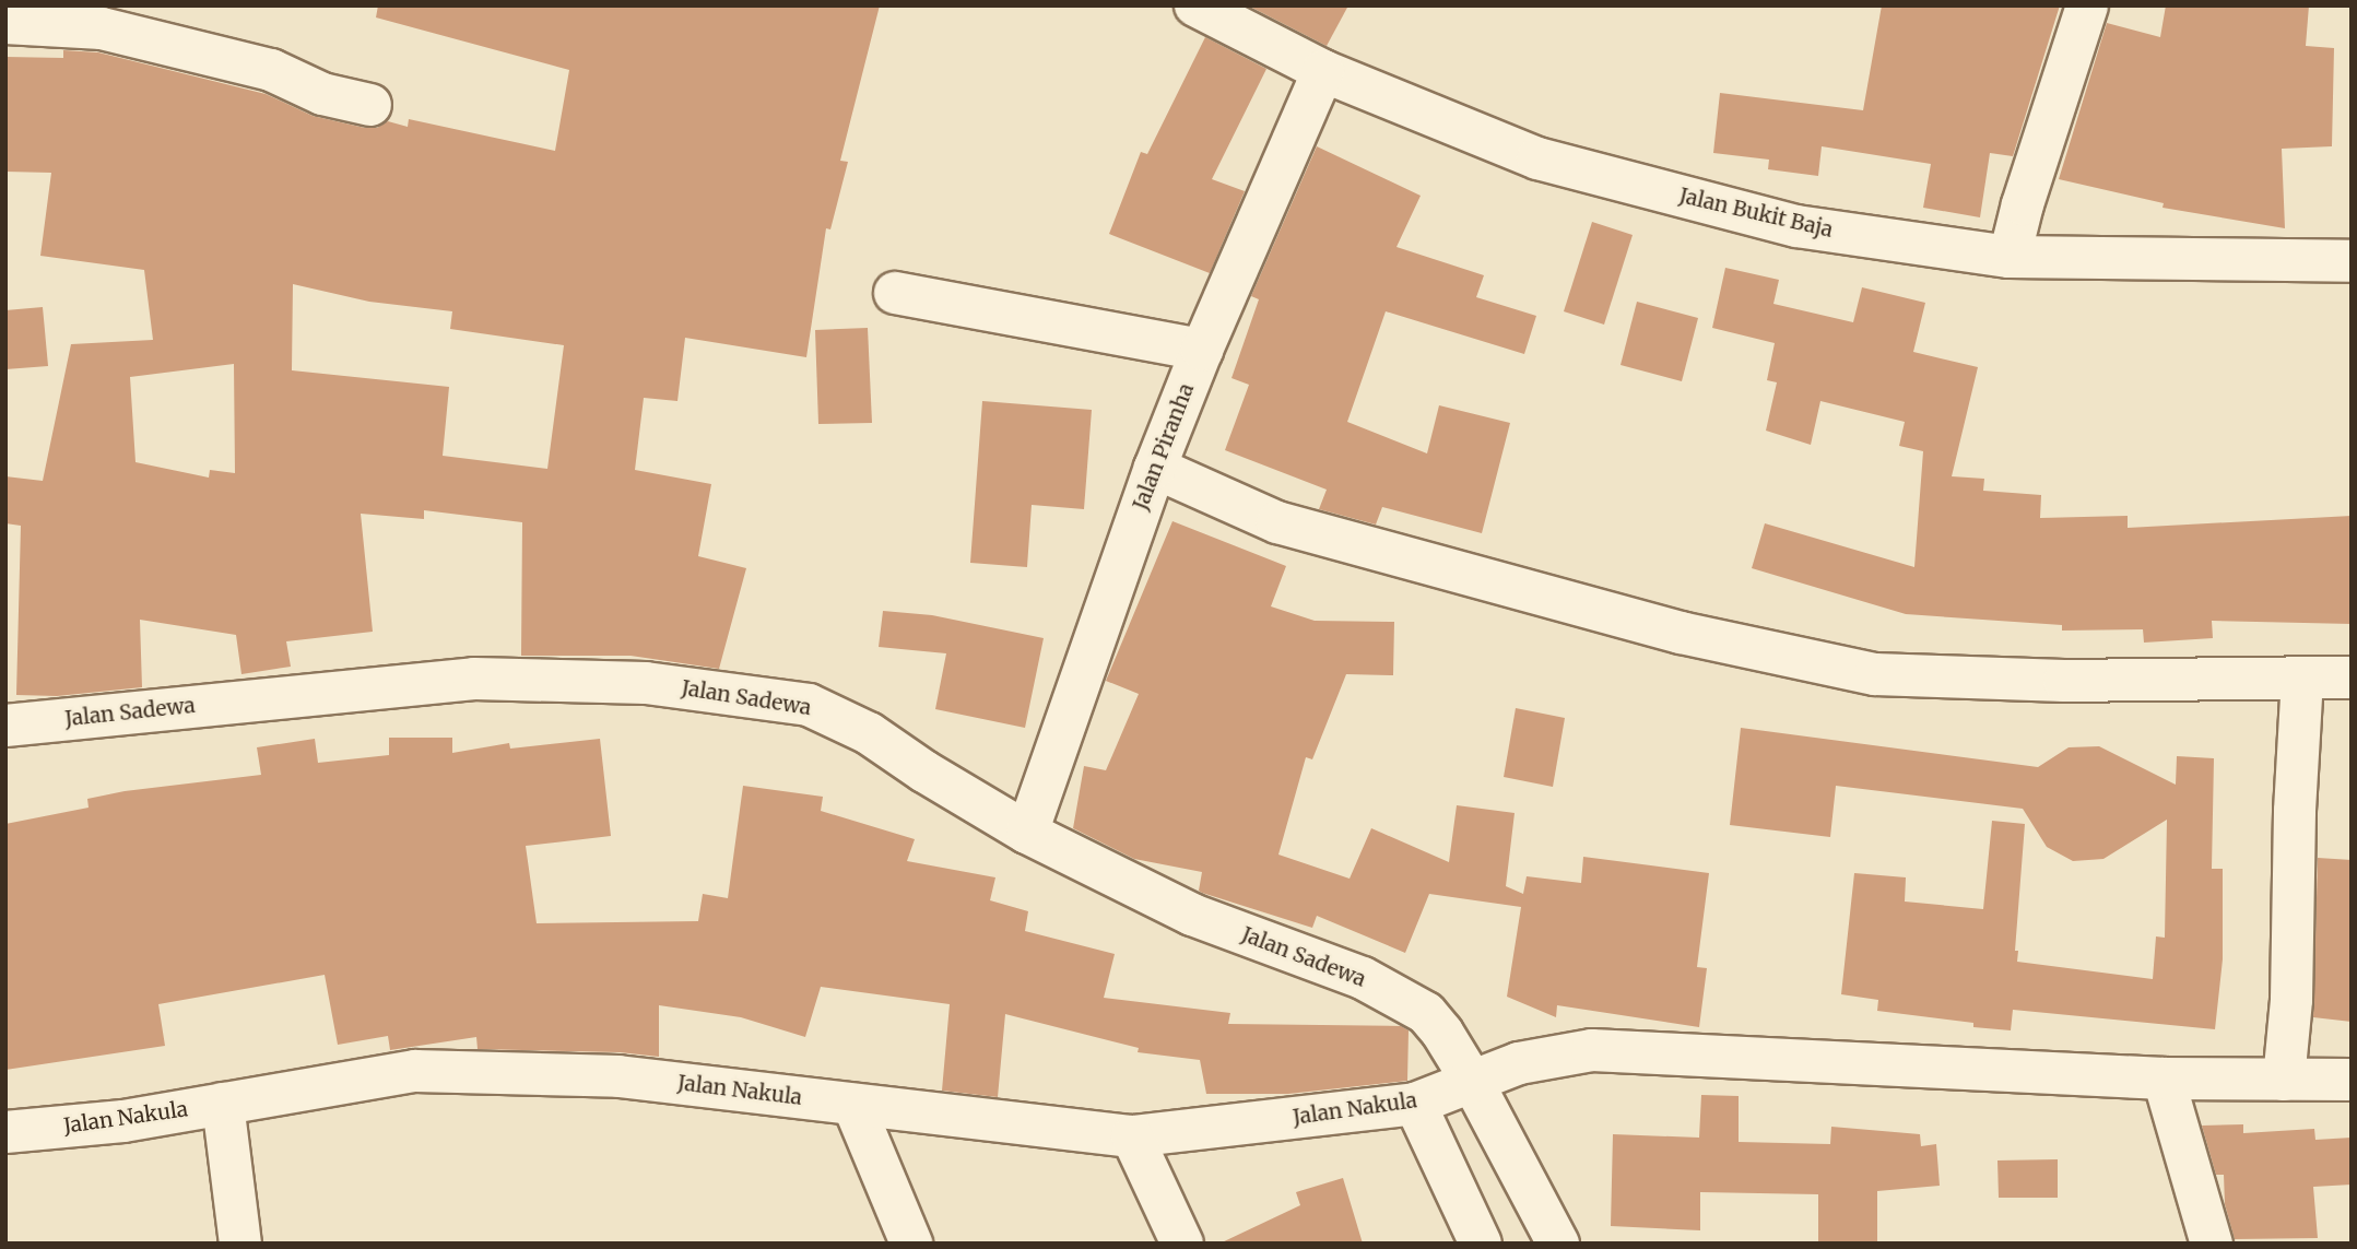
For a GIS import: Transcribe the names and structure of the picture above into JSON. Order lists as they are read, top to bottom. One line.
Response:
{"streets":{"street":["Jalan Bukit Baja","Jalan Piranha","Jalan Sadewa","Jalan Nakula"]},"crossings":[["Jalan Bukit Baja","Jalan Piranha"],["Jalan Piranha","Jalan Sadewa"],["Jalan Sadewa","Jalan Nakula"]]}
